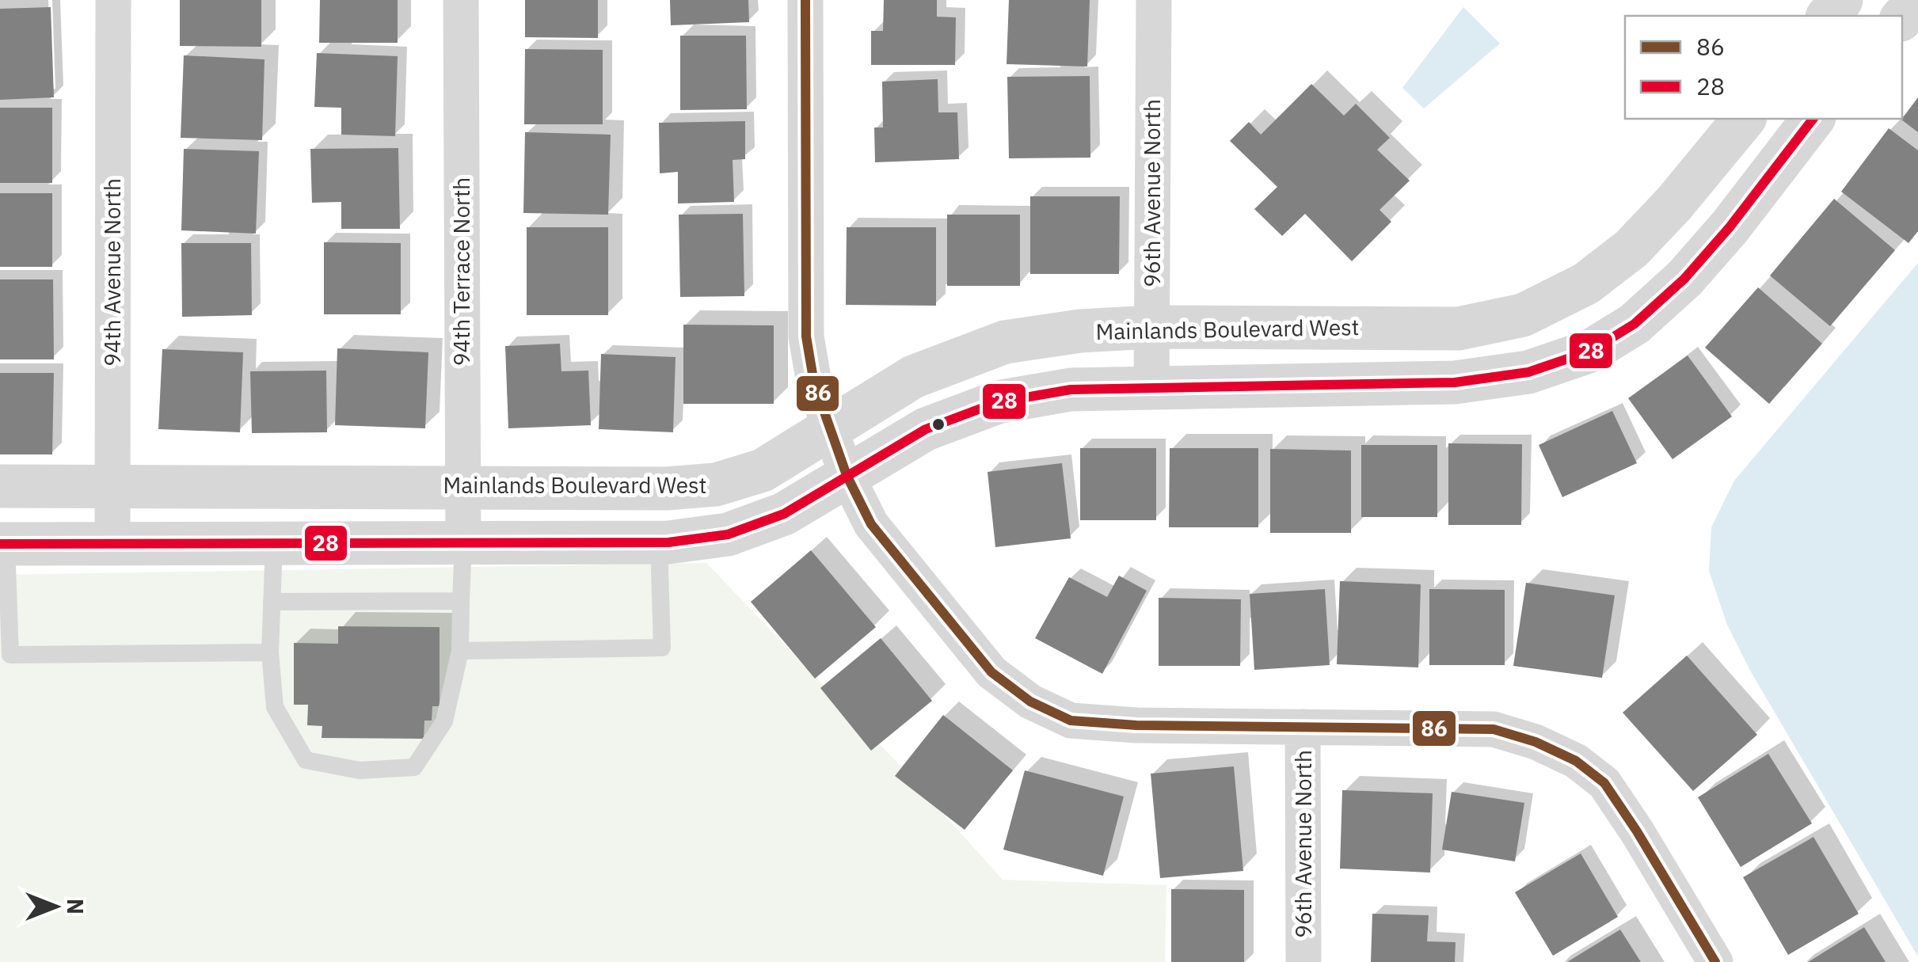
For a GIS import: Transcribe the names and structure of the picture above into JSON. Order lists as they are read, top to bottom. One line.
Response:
{"streets":{"street":["96th Avenue North","94th Terrace North","94th Avenue North","Mainlands Boulevard West"]},"crossings":[["96th Avenue North","Mainlands Boulevard West"],["94th Terrace North","Mainlands Boulevard West"],["94th Avenue North","Mainlands Boulevard West"]],"lines":["transit line 86","transit line 28"],"legend":["86","28"],"north":"right"}
